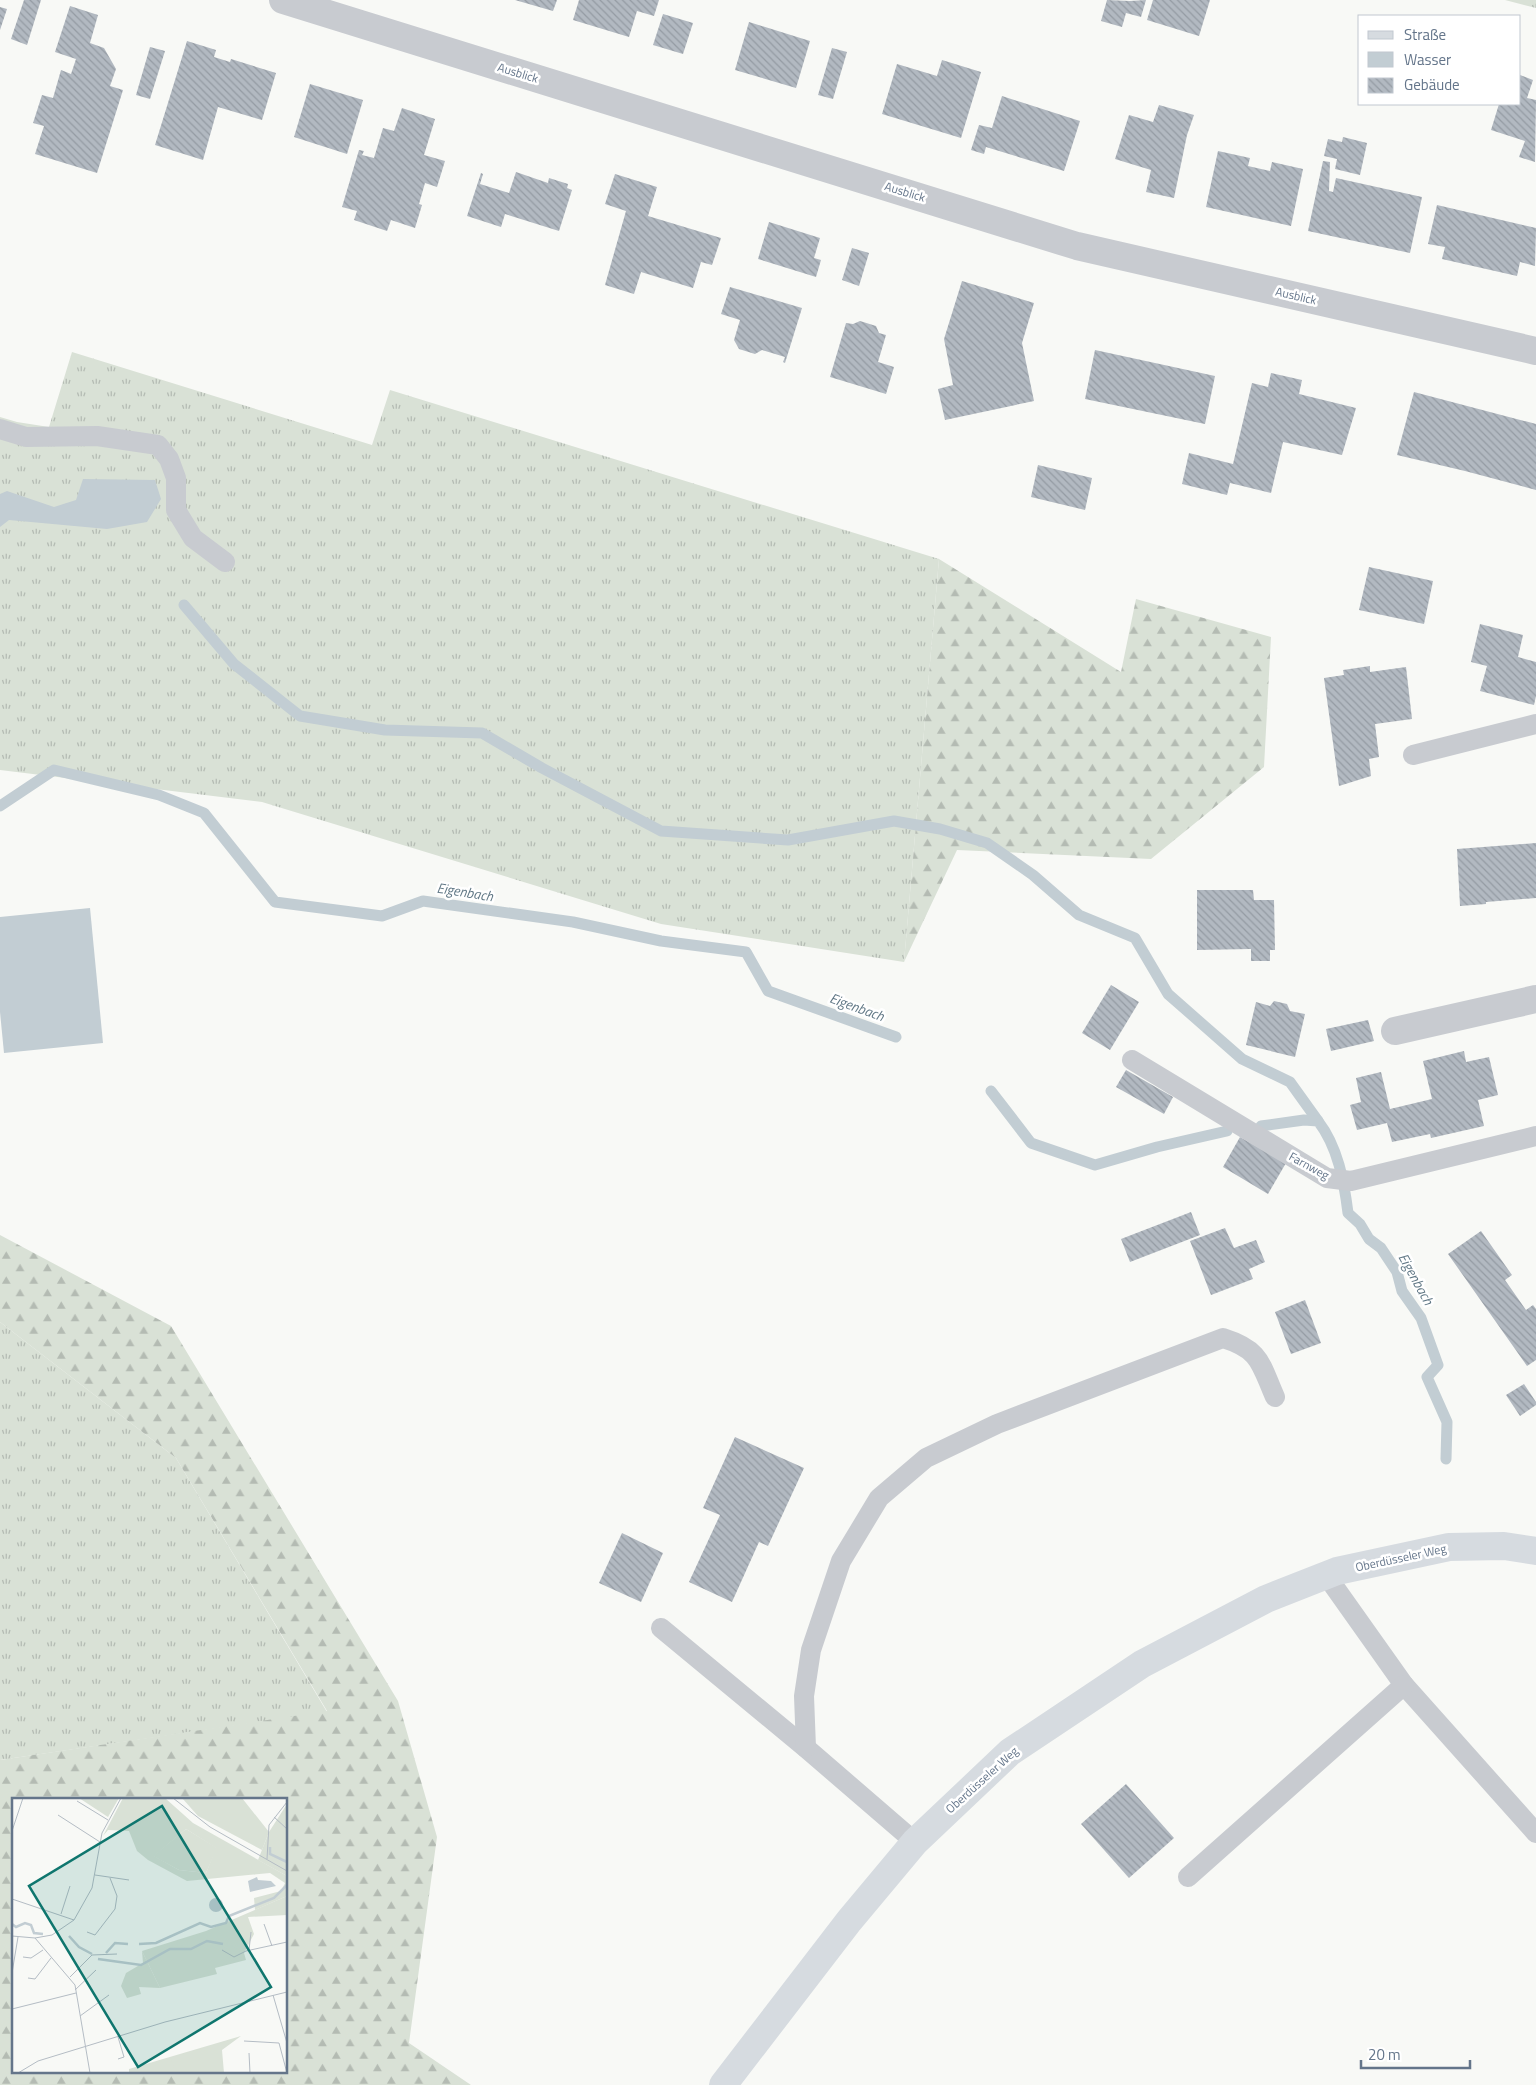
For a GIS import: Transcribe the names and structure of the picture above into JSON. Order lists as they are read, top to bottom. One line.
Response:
{"streets":{"street":["Ausblick","Oberdüsseler Weg"],"lane":["Farnweg"]},"water":["Eigenbach"],"legend":["Straße","Wasser","Gebäude"],"scale_bar":"20 m"}
